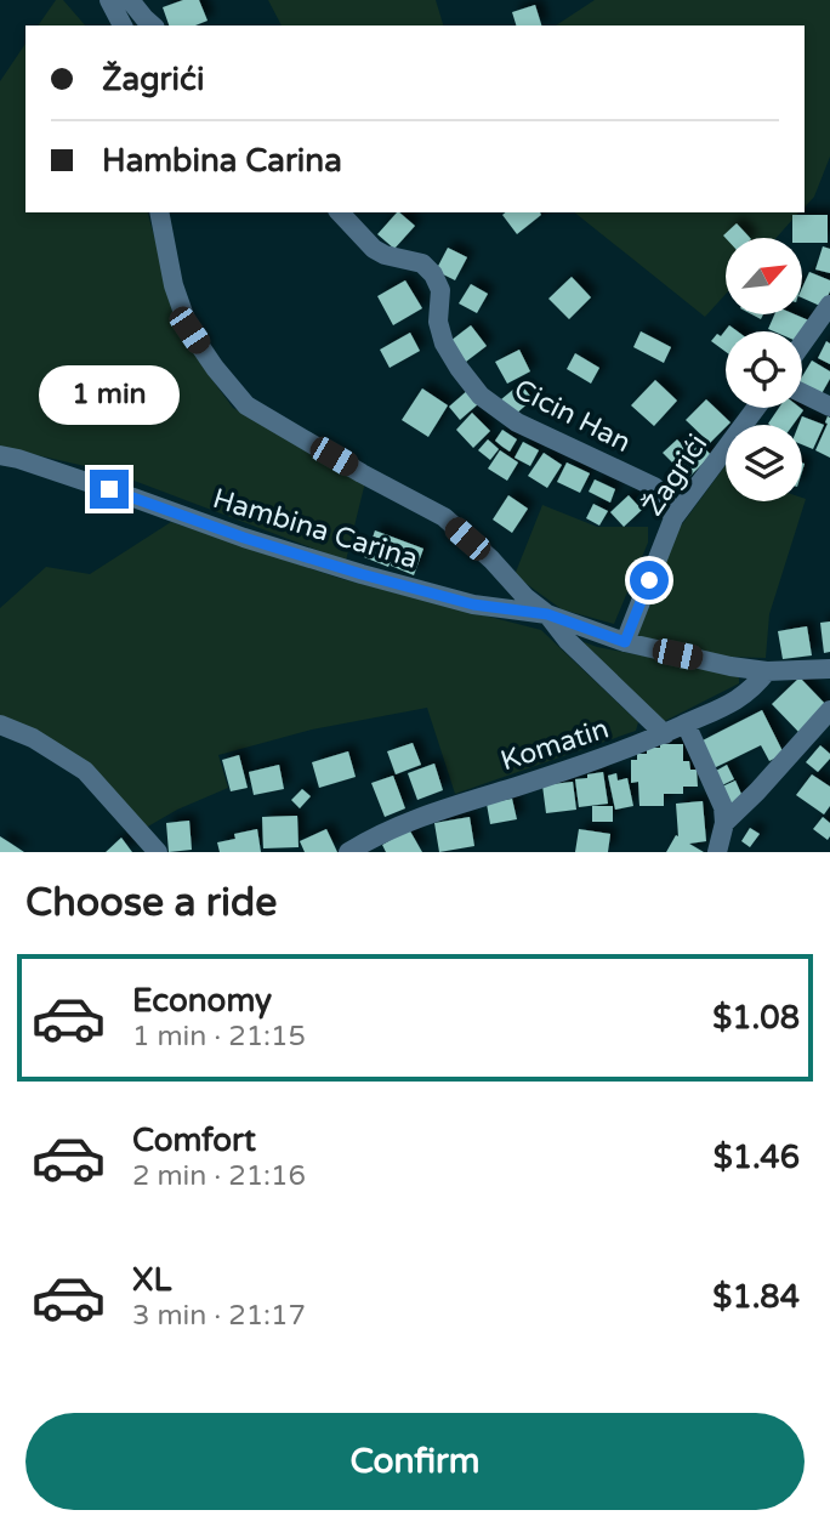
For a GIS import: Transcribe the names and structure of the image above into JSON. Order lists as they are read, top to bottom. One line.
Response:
{"streets":{"street":["Cicin Han","Žagrići","Hambina Carina","Komatin"]},"crossings":[["Cicin Han","Žagrići"],["Žagrići","Hambina Carina"],["Hambina Carina","Komatin"]],"north":"top right","page":{"banner":["Žagrići","Hambina Carina"],"bubble":"1 min","heading":"Choose a ride","list":[{"name":"Economy","note":"1 min · 21:15","value":"$1.08"},{"name":"Comfort","note":"2 min · 21:16","value":"$1.46"},{"name":"XL","note":"3 min · 21:17","value":"$1.84"}],"buttons":"Confirm"}}
